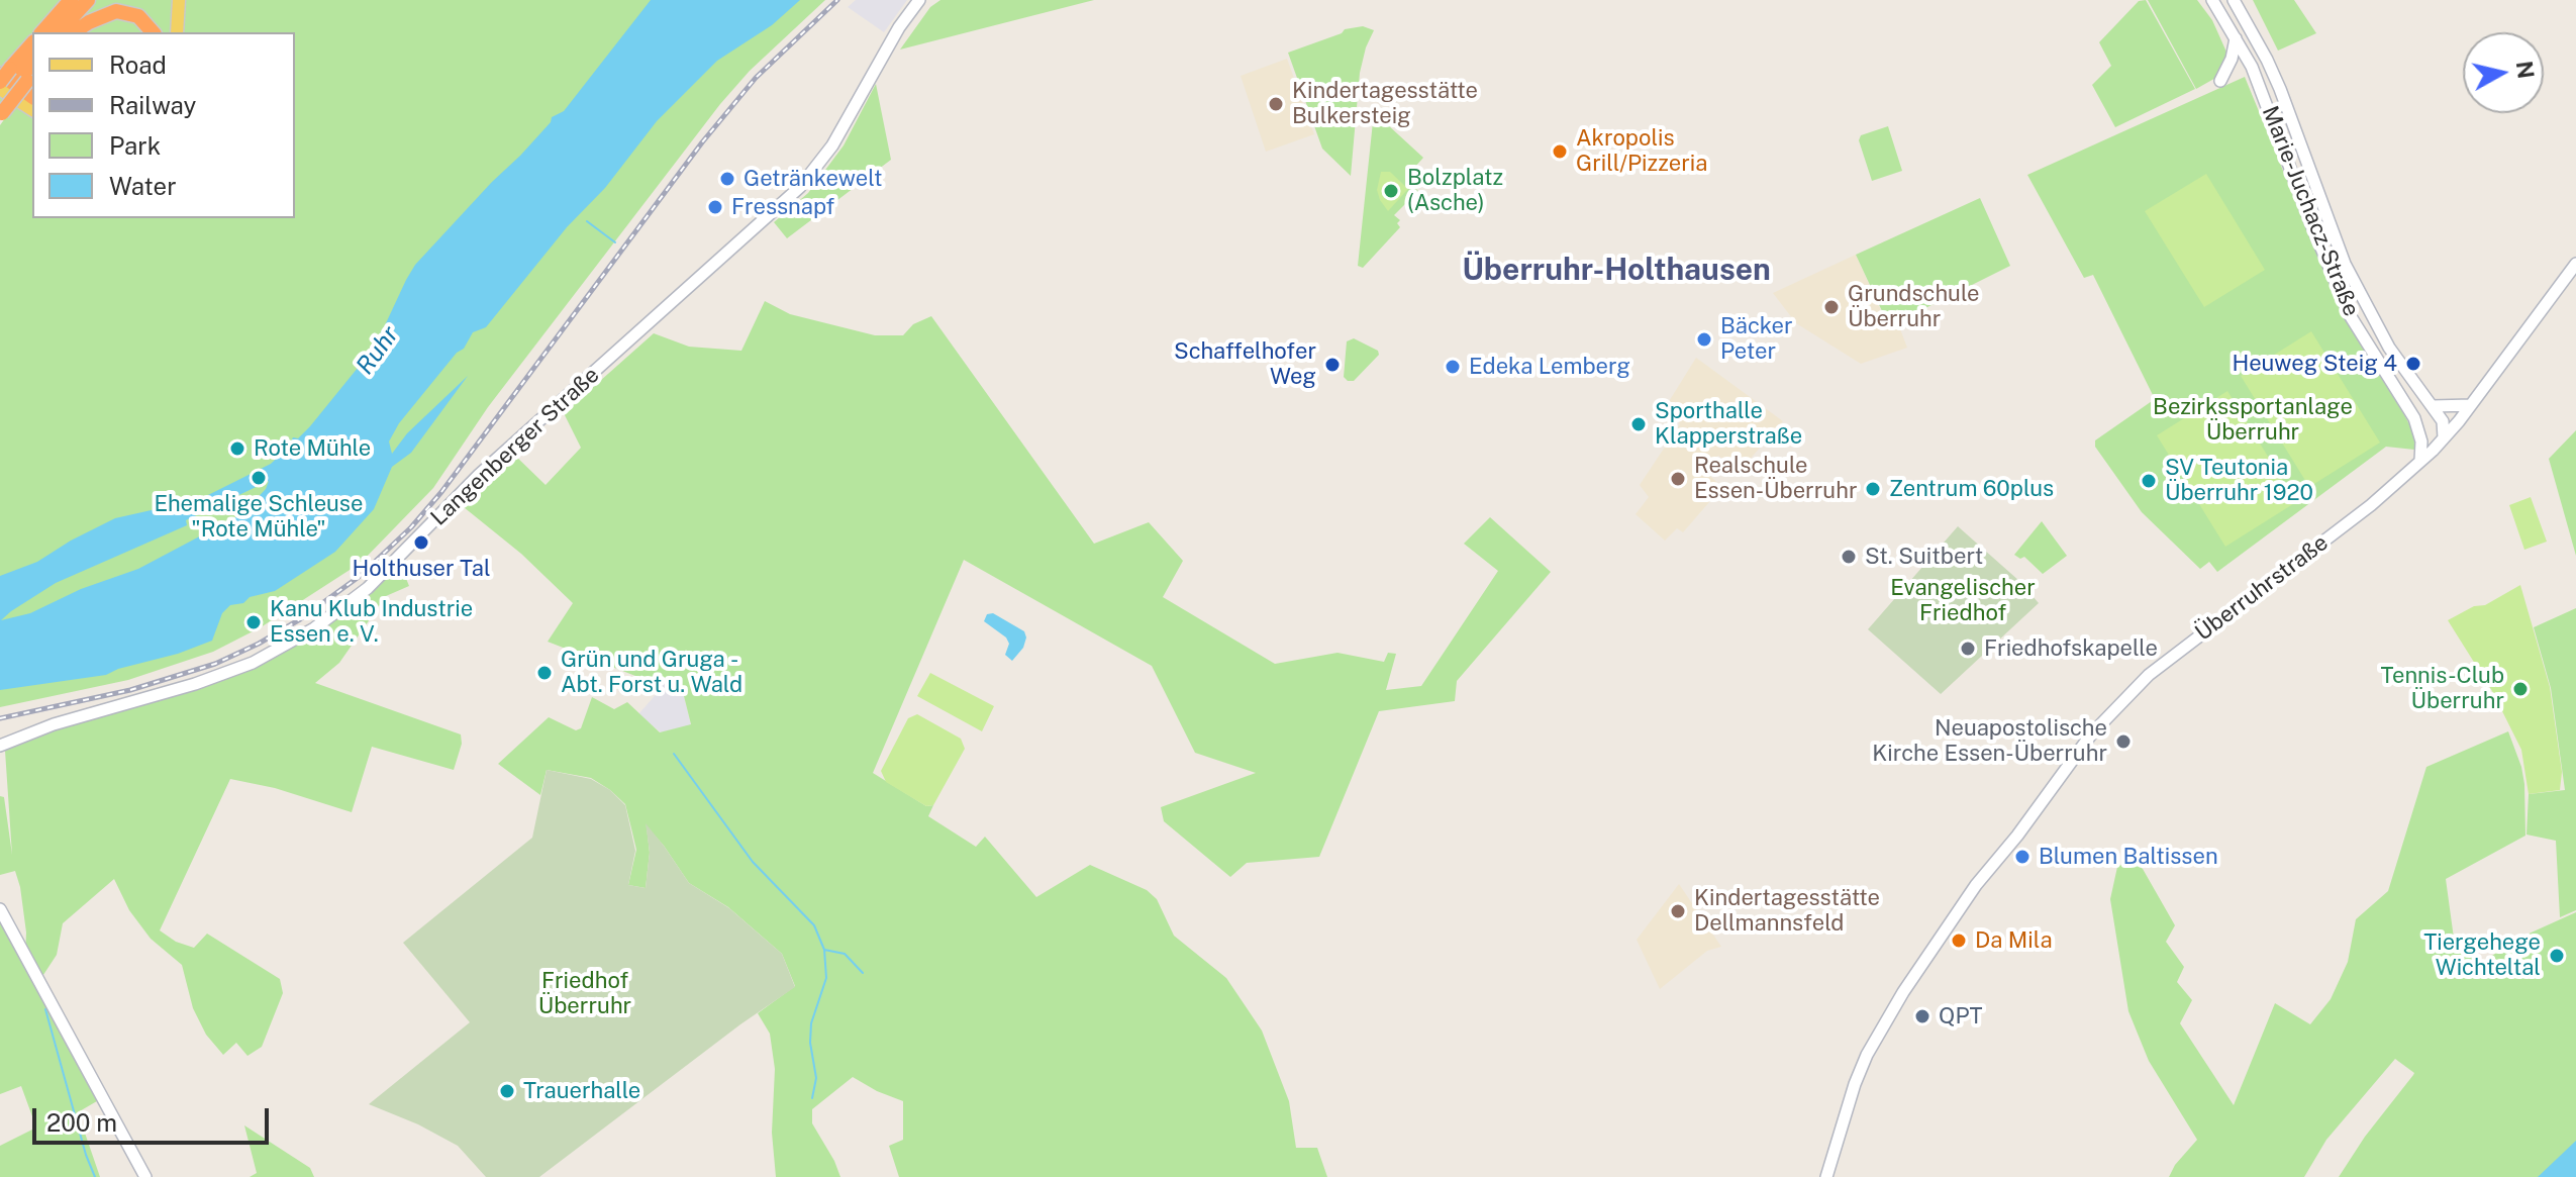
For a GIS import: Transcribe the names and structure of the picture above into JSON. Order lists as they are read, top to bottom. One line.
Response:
{"streets":{"main road":["Marie-Juchacz-Straße","Langenberger Straße","Überruhrstraße"]},"crossings":[["Marie-Juchacz-Straße","Überruhrstraße"]],"districts":["Überruhr-Holthausen"],"water":["Ruhr"],"parks":["Bezirkssportanlage Überruhr","Evangelischer Friedhof","Friedhof Überruhr"],"places":["Kindertagesstätte Bulkersteig","Akropolis Grill/Pizzeria","Getränkewelt","Bolzplatz (Asche)","Fressnapf","Grundschule Überruhr","Bäcker Peter","Heuweg Steig 4","Schaffelhofer Weg","Edeka Lemberg","Sporthalle Klapperstraße","Rote Mühle","Ehemalige Schleuse \"Rote Mühle\"","Realschule Essen-Überruhr","SV Teutonia Überruhr 1920","Zentrum 60plus","Holthuser Tal","St. Suitbert","Kanu Klub Industrie Essen e. V.","Friedhofskapelle","Grün und Gruga - Abt. Forst u. Wald","Tennis-Club Überruhr","Neuapostolische Kirche Essen-Überruhr","Blumen Baltissen","Kindertagesstätte Dellmannsfeld","Da Mila","Tiergehege Wichteltal","QPT","Trauerhalle"],"legend":["Road","Railway","Park","Water"],"scale_bar":"200 m","north":"right"}
